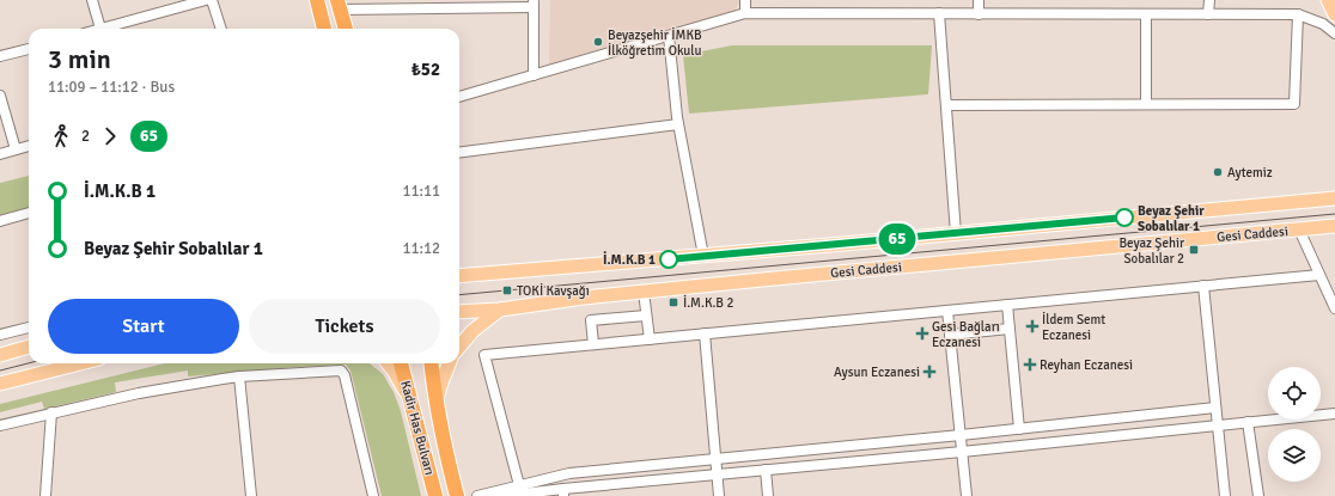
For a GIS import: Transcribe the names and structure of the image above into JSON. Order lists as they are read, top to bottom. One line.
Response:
{"streets":{"highway":["Kadir Has Bulvarı"],"main road":["Gesi Caddesi"]},"places":{"other":["Beyazşehir İMKB İlköğretim Okulu","Aytemiz","Beyaz Şehir Sobalılar 1","İ.M.K.B 1"],"transit":["Beyaz Şehir Sobalılar 2","TOKİ Kavşağı","İ.M.K.B 2"],"health":["İldem Semt Eczanesi","Gesi Bağları Eczanesi","Reyhan Eczanesi","Aysun Eczanesi"]},"lines":["bus line 65"],"page":{"on_map":"65","heading":["3 min","11:09 – 11:12 · Bus","₺52"],"legs":["2","65"],"list":[{"name":"İ.M.K.B 1","value":"11:11"},{"name":"Beyaz Şehir Sobalılar 1","value":"11:12"}],"buttons":["Start","Tickets"]}}
